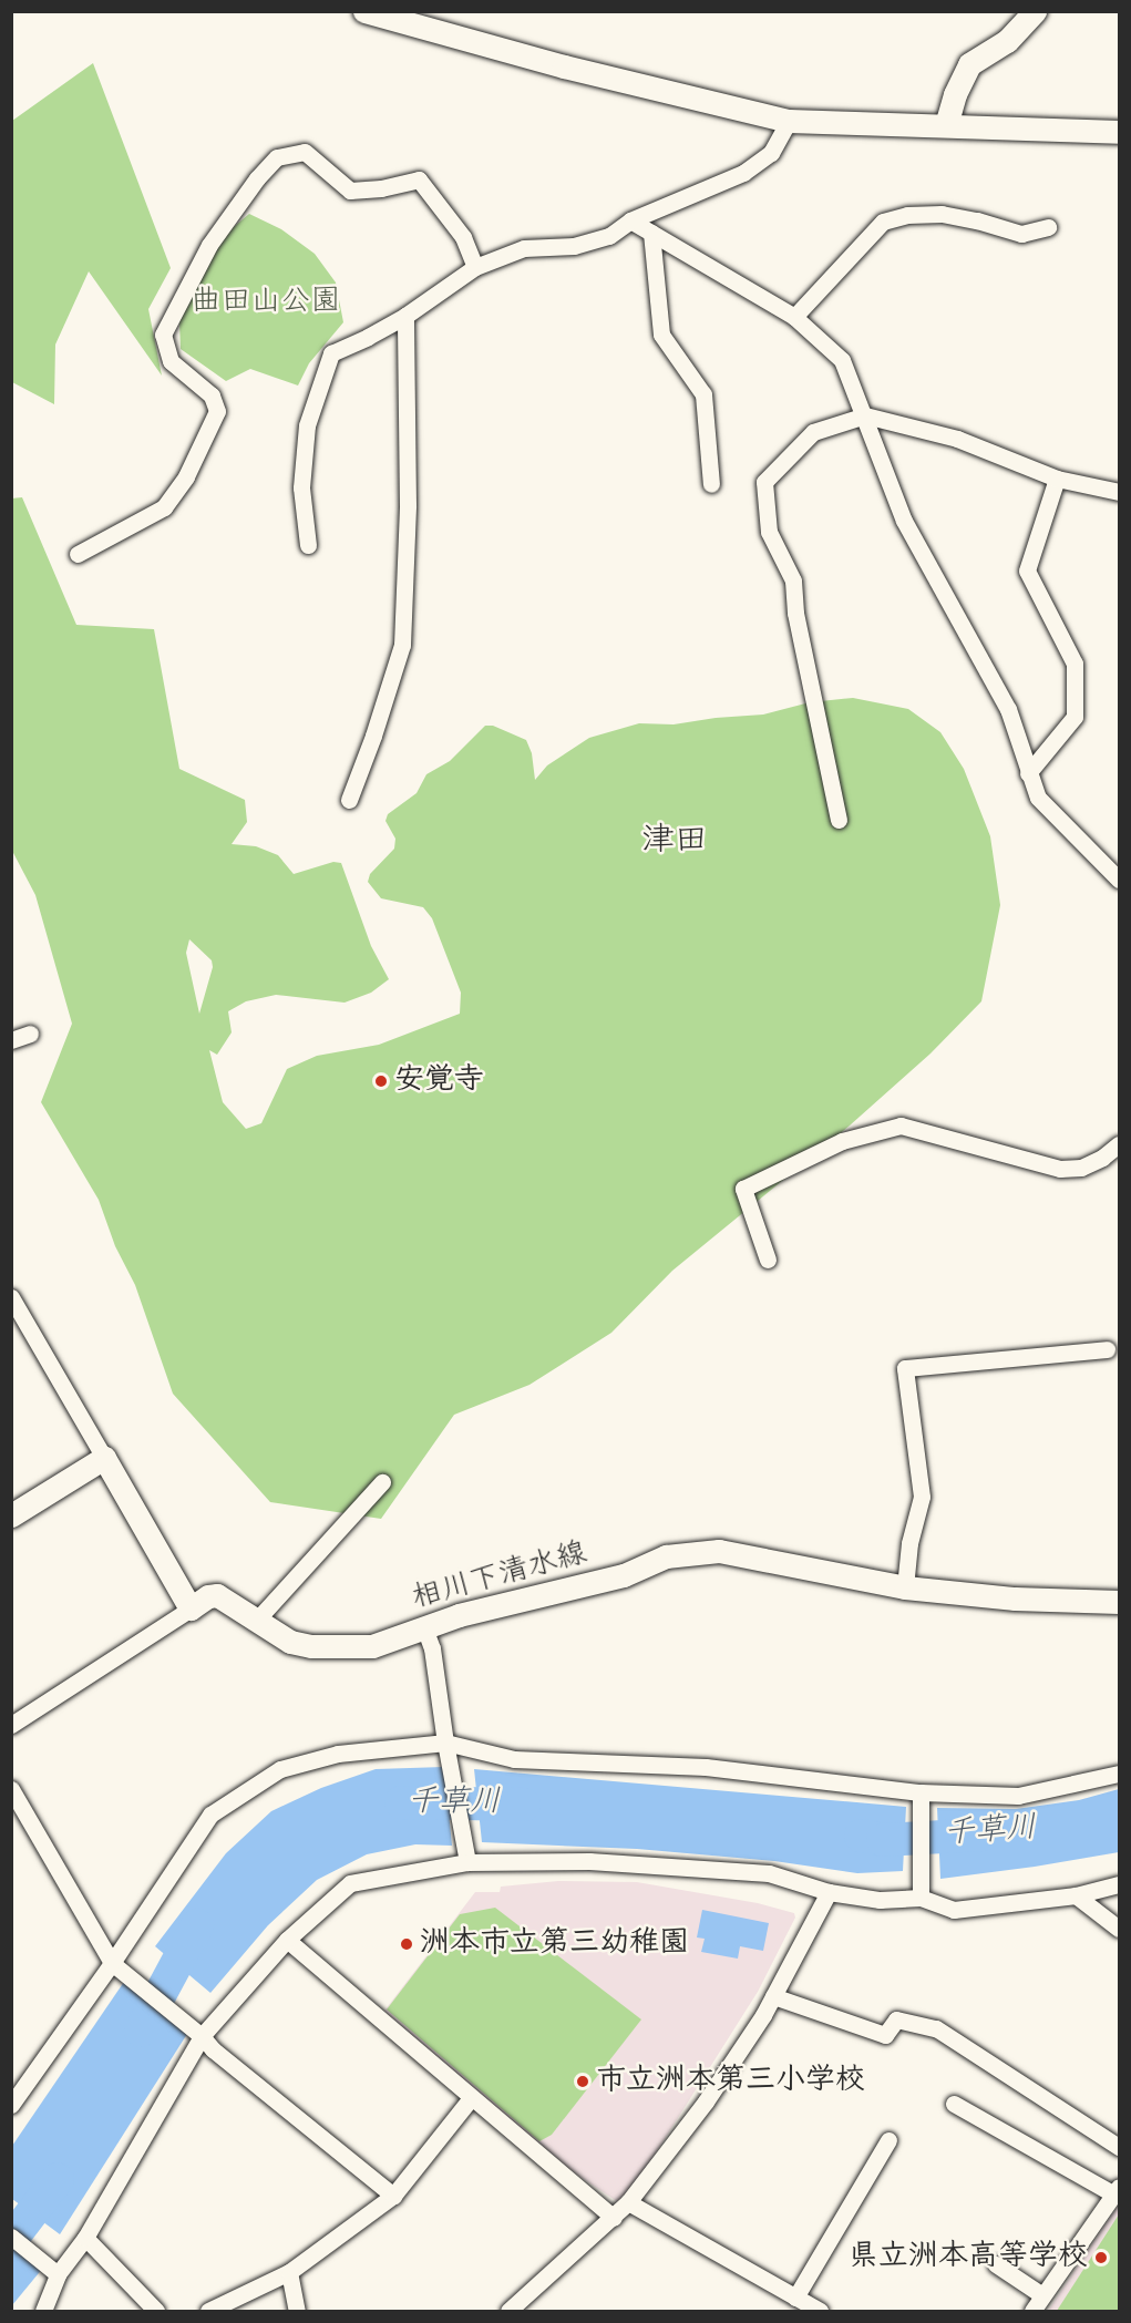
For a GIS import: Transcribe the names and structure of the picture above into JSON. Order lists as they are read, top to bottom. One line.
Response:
{"streets":{"main road":["相川下清水線"]},"districts":["津田"],"water":["千草川"],"parks":["曲田山公園"],"places":["安覚寺","洲本市立第三幼稚園","市立洲本第三小学校","県立洲本高等学校"]}
